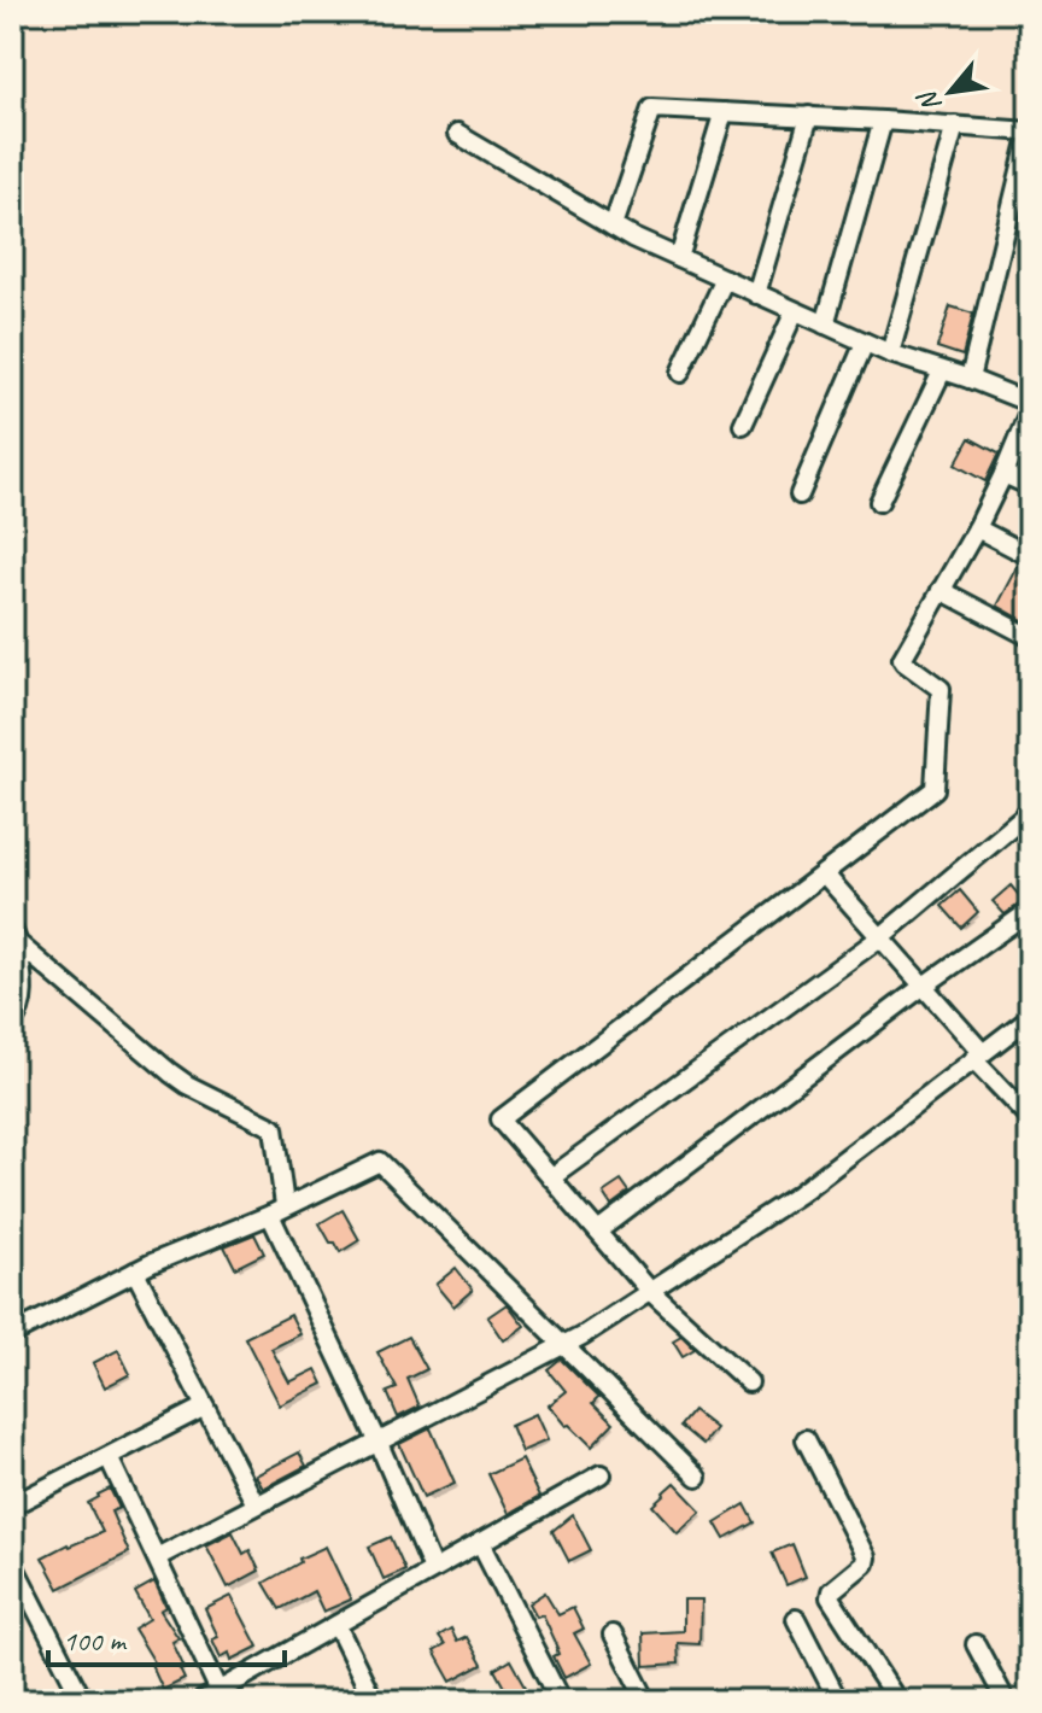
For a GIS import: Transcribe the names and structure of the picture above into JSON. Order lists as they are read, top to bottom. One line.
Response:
{"scale_bar":"100 m","north":"bottom left"}
